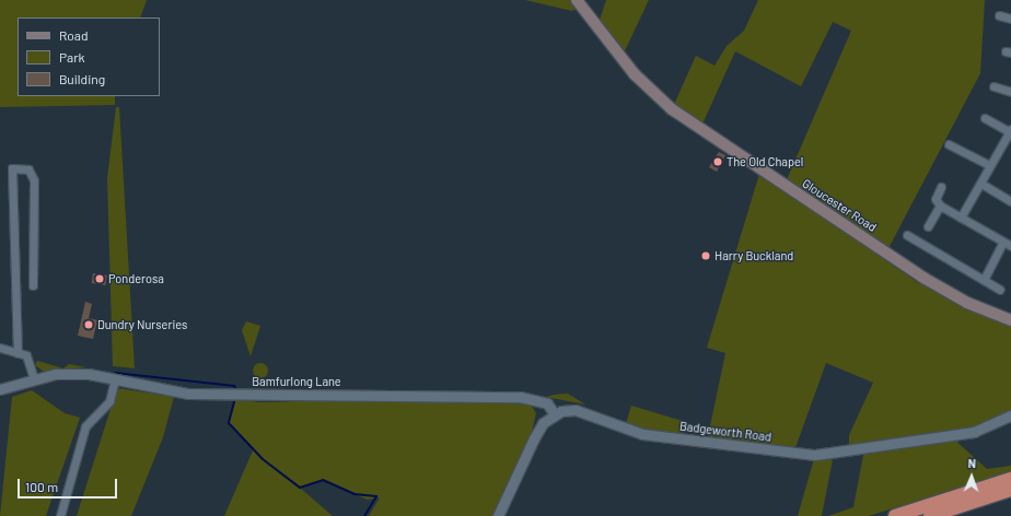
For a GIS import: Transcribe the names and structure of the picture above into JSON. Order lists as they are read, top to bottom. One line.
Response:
{"streets":{"main road":["Gloucester Road"],"street":["Bamfurlong Lane","Badgeworth Road"]},"crossings":[["Bamfurlong Lane","Badgeworth Road"]],"places":["The Old Chapel","Harry Buckland","Ponderosa","Dundry Nurseries"],"legend":["Road","Park","Building"],"scale_bar":"100 m","north":"top"}
